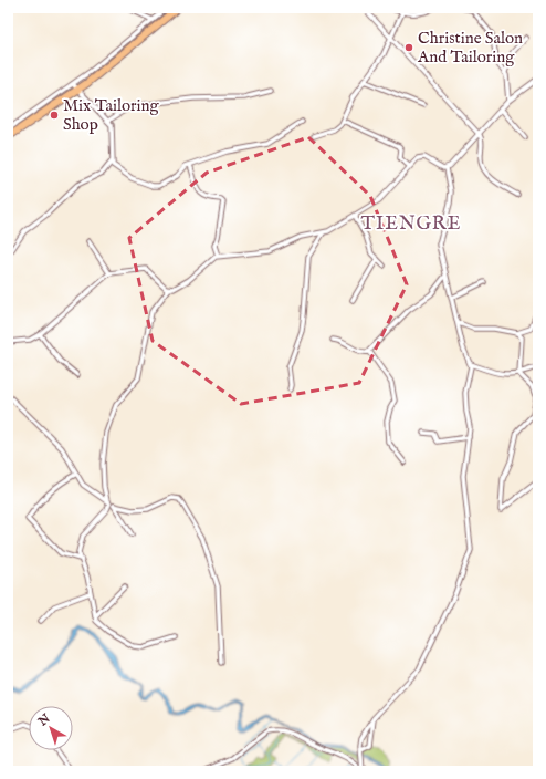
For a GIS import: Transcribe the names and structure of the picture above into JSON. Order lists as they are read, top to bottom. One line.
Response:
{"districts":["TIENGRE"],"places":["Christine Salon And Tailoring","Mix Tailoring Shop"],"north":"top left"}
